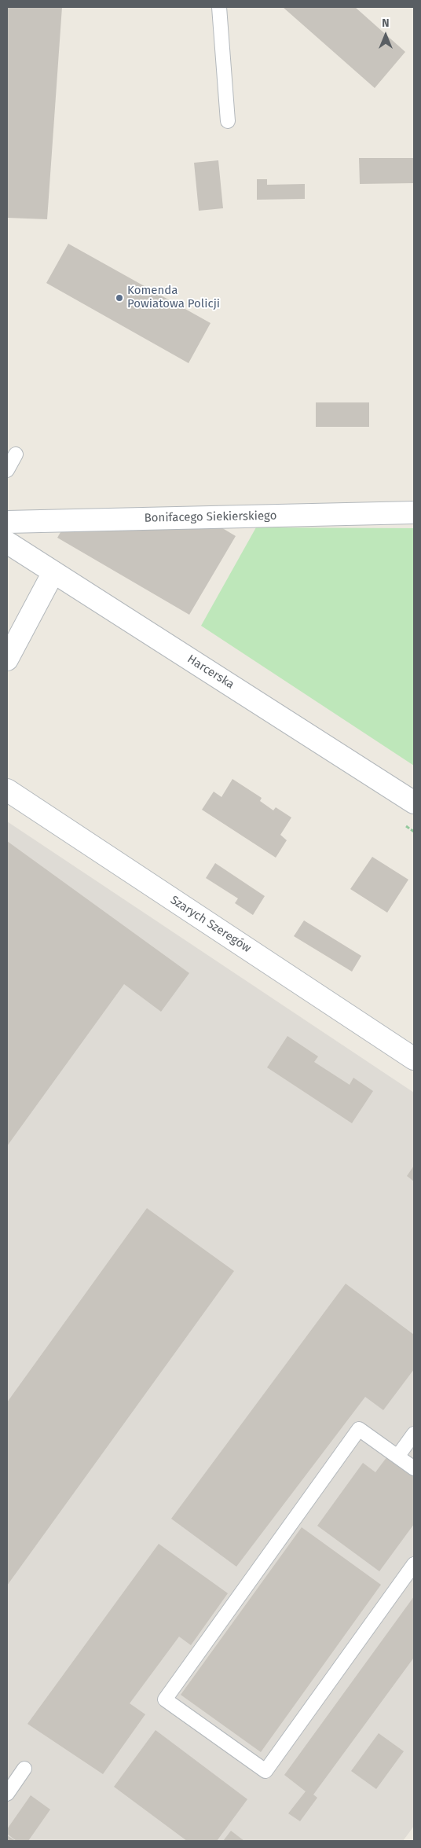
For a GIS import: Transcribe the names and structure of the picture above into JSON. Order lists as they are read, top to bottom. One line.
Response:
{"streets":{"street":["Bonifacego Siekierskiego","Harcerska","Szarych Szeregów"]},"places":["Komenda Powiatowa Policji"],"north":"top"}
